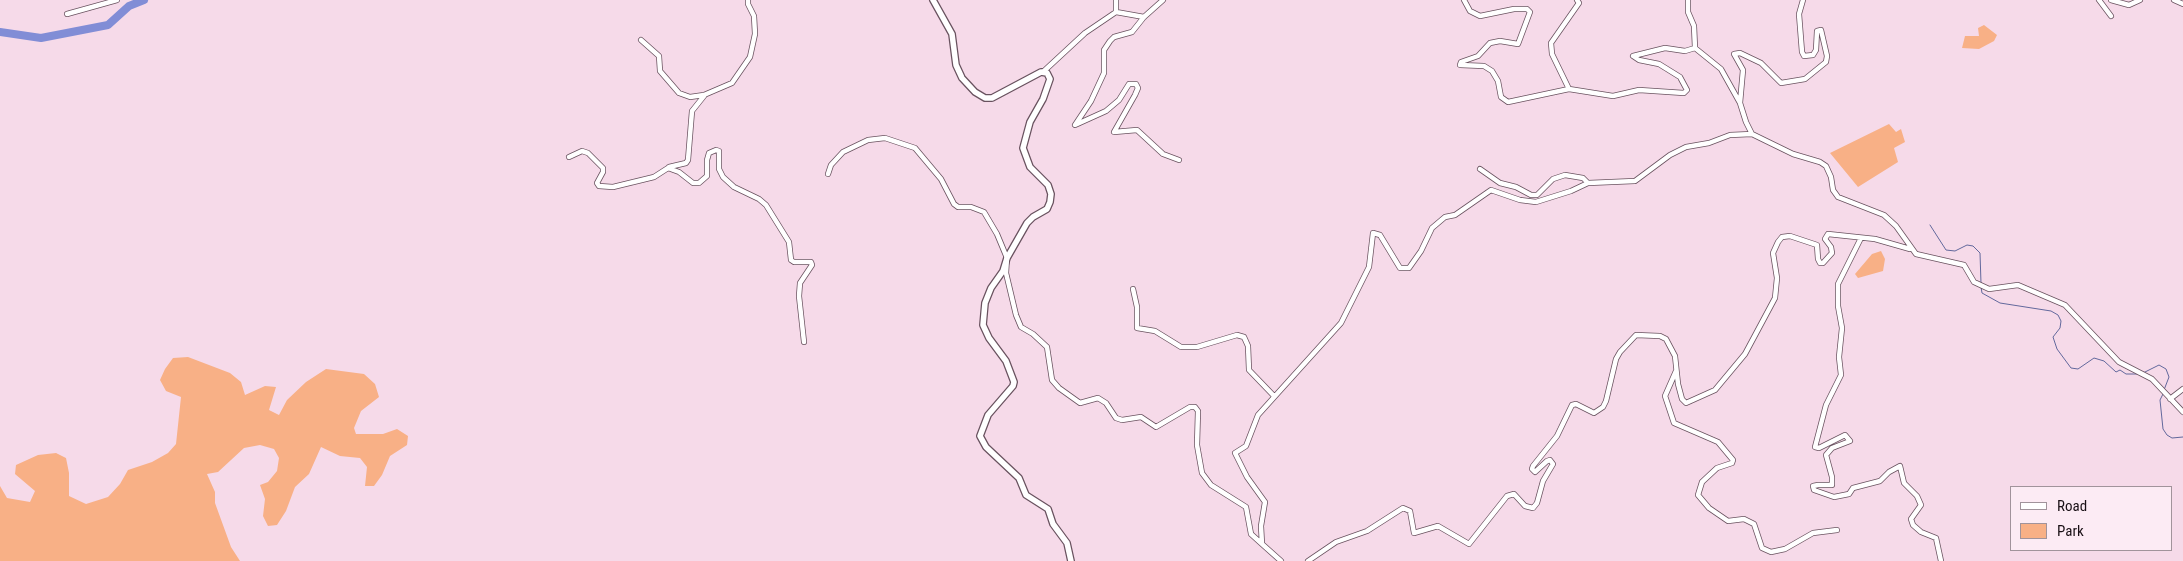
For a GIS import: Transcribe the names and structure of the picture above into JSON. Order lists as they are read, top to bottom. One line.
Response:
{"legend":["Road","Park"]}
